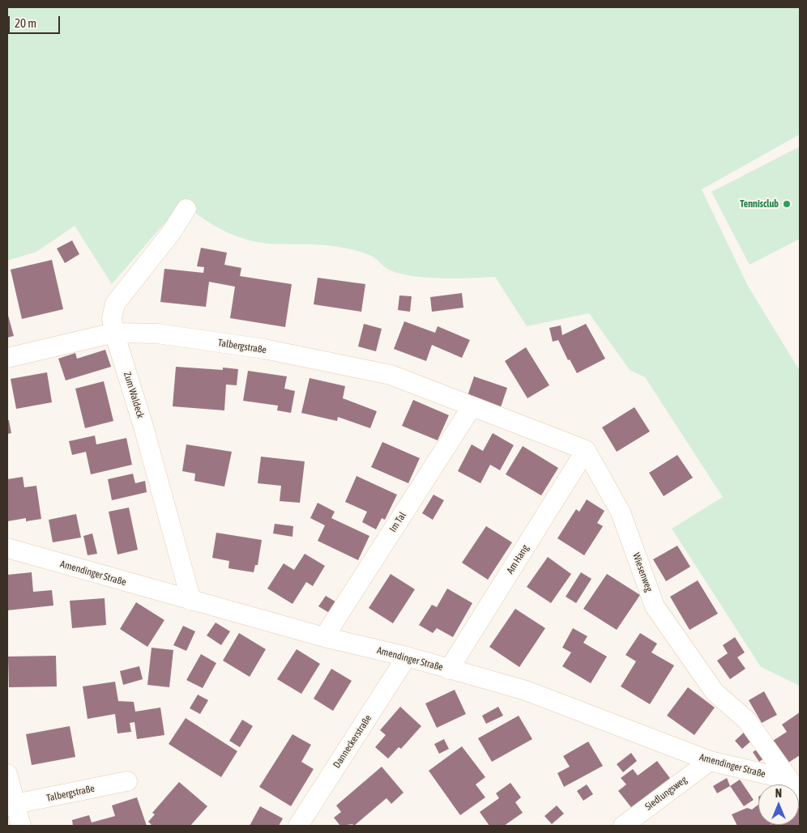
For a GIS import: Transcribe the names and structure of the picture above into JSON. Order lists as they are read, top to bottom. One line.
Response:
{"streets":{"street":["Talbergstraße","Zum Waldeck","Im Tal","Am Hang","Wiesenweg","Amendinger Straße","Danneckerstraße","Siedlungsweg"]},"crossings":[["Talbergstraße","Zum Waldeck"],["Talbergstraße","Im Tal"],["Zum Waldeck","Amendinger Straße"],["Im Tal","Amendinger Straße"],["Am Hang","Wiesenweg"],["Am Hang","Amendinger Straße"],["Wiesenweg","Amendinger Straße"],["Amendinger Straße","Danneckerstraße"],["Amendinger Straße","Siedlungsweg"]],"places":["Tennisclub"],"scale_bar":"20 m","north":"top"}
